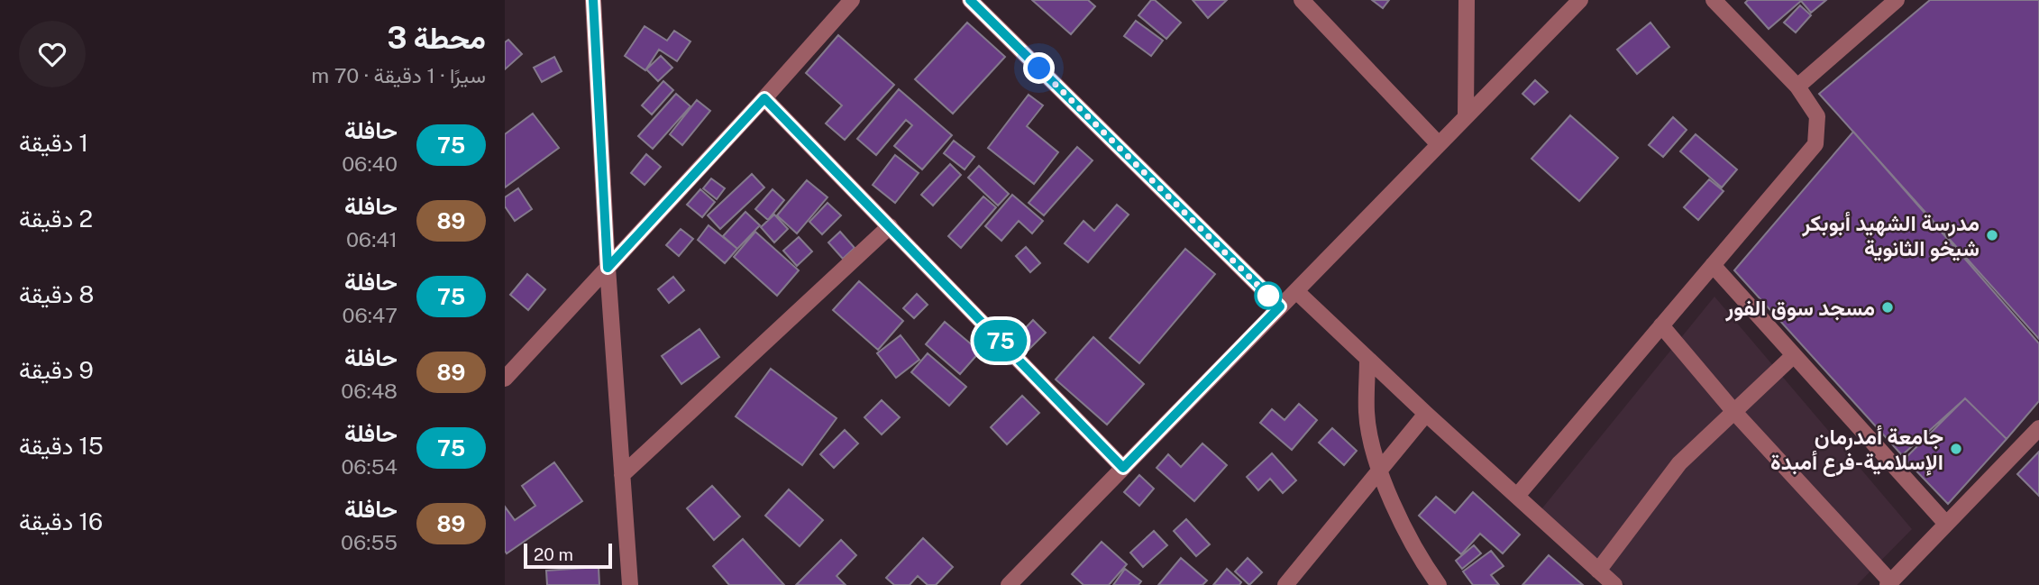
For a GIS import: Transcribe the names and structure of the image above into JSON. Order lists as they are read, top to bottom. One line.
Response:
{"places":["مدرسة الشهيد أبوبكر شيخو الثانوية","مسجد سوق الفور","جامعة أمدرمان الإسلامية-فرع أمبدة"],"lines":["bus line 75"],"scale_bar":"20 m","page":{"on_map":"75","heading":["محطة 3","سيرًا · 1 دقيقة · 70 m"],"list":[{"mark":"75","name":"حافلة","note":"06:40","value":"1 دقيقة"},{"mark":"89","name":"حافلة","note":"06:41","value":"2 دقيقة"},{"mark":"75","name":"حافلة","note":"06:47","value":"8 دقيقة"},{"mark":"89","name":"حافلة","note":"06:48","value":"9 دقيقة"},{"mark":"75","name":"حافلة","note":"06:54","value":"15 دقيقة"},{"mark":"89","name":"حافلة","note":"06:55","value":"16 دقيقة"}],"scale":"20 m"}}
